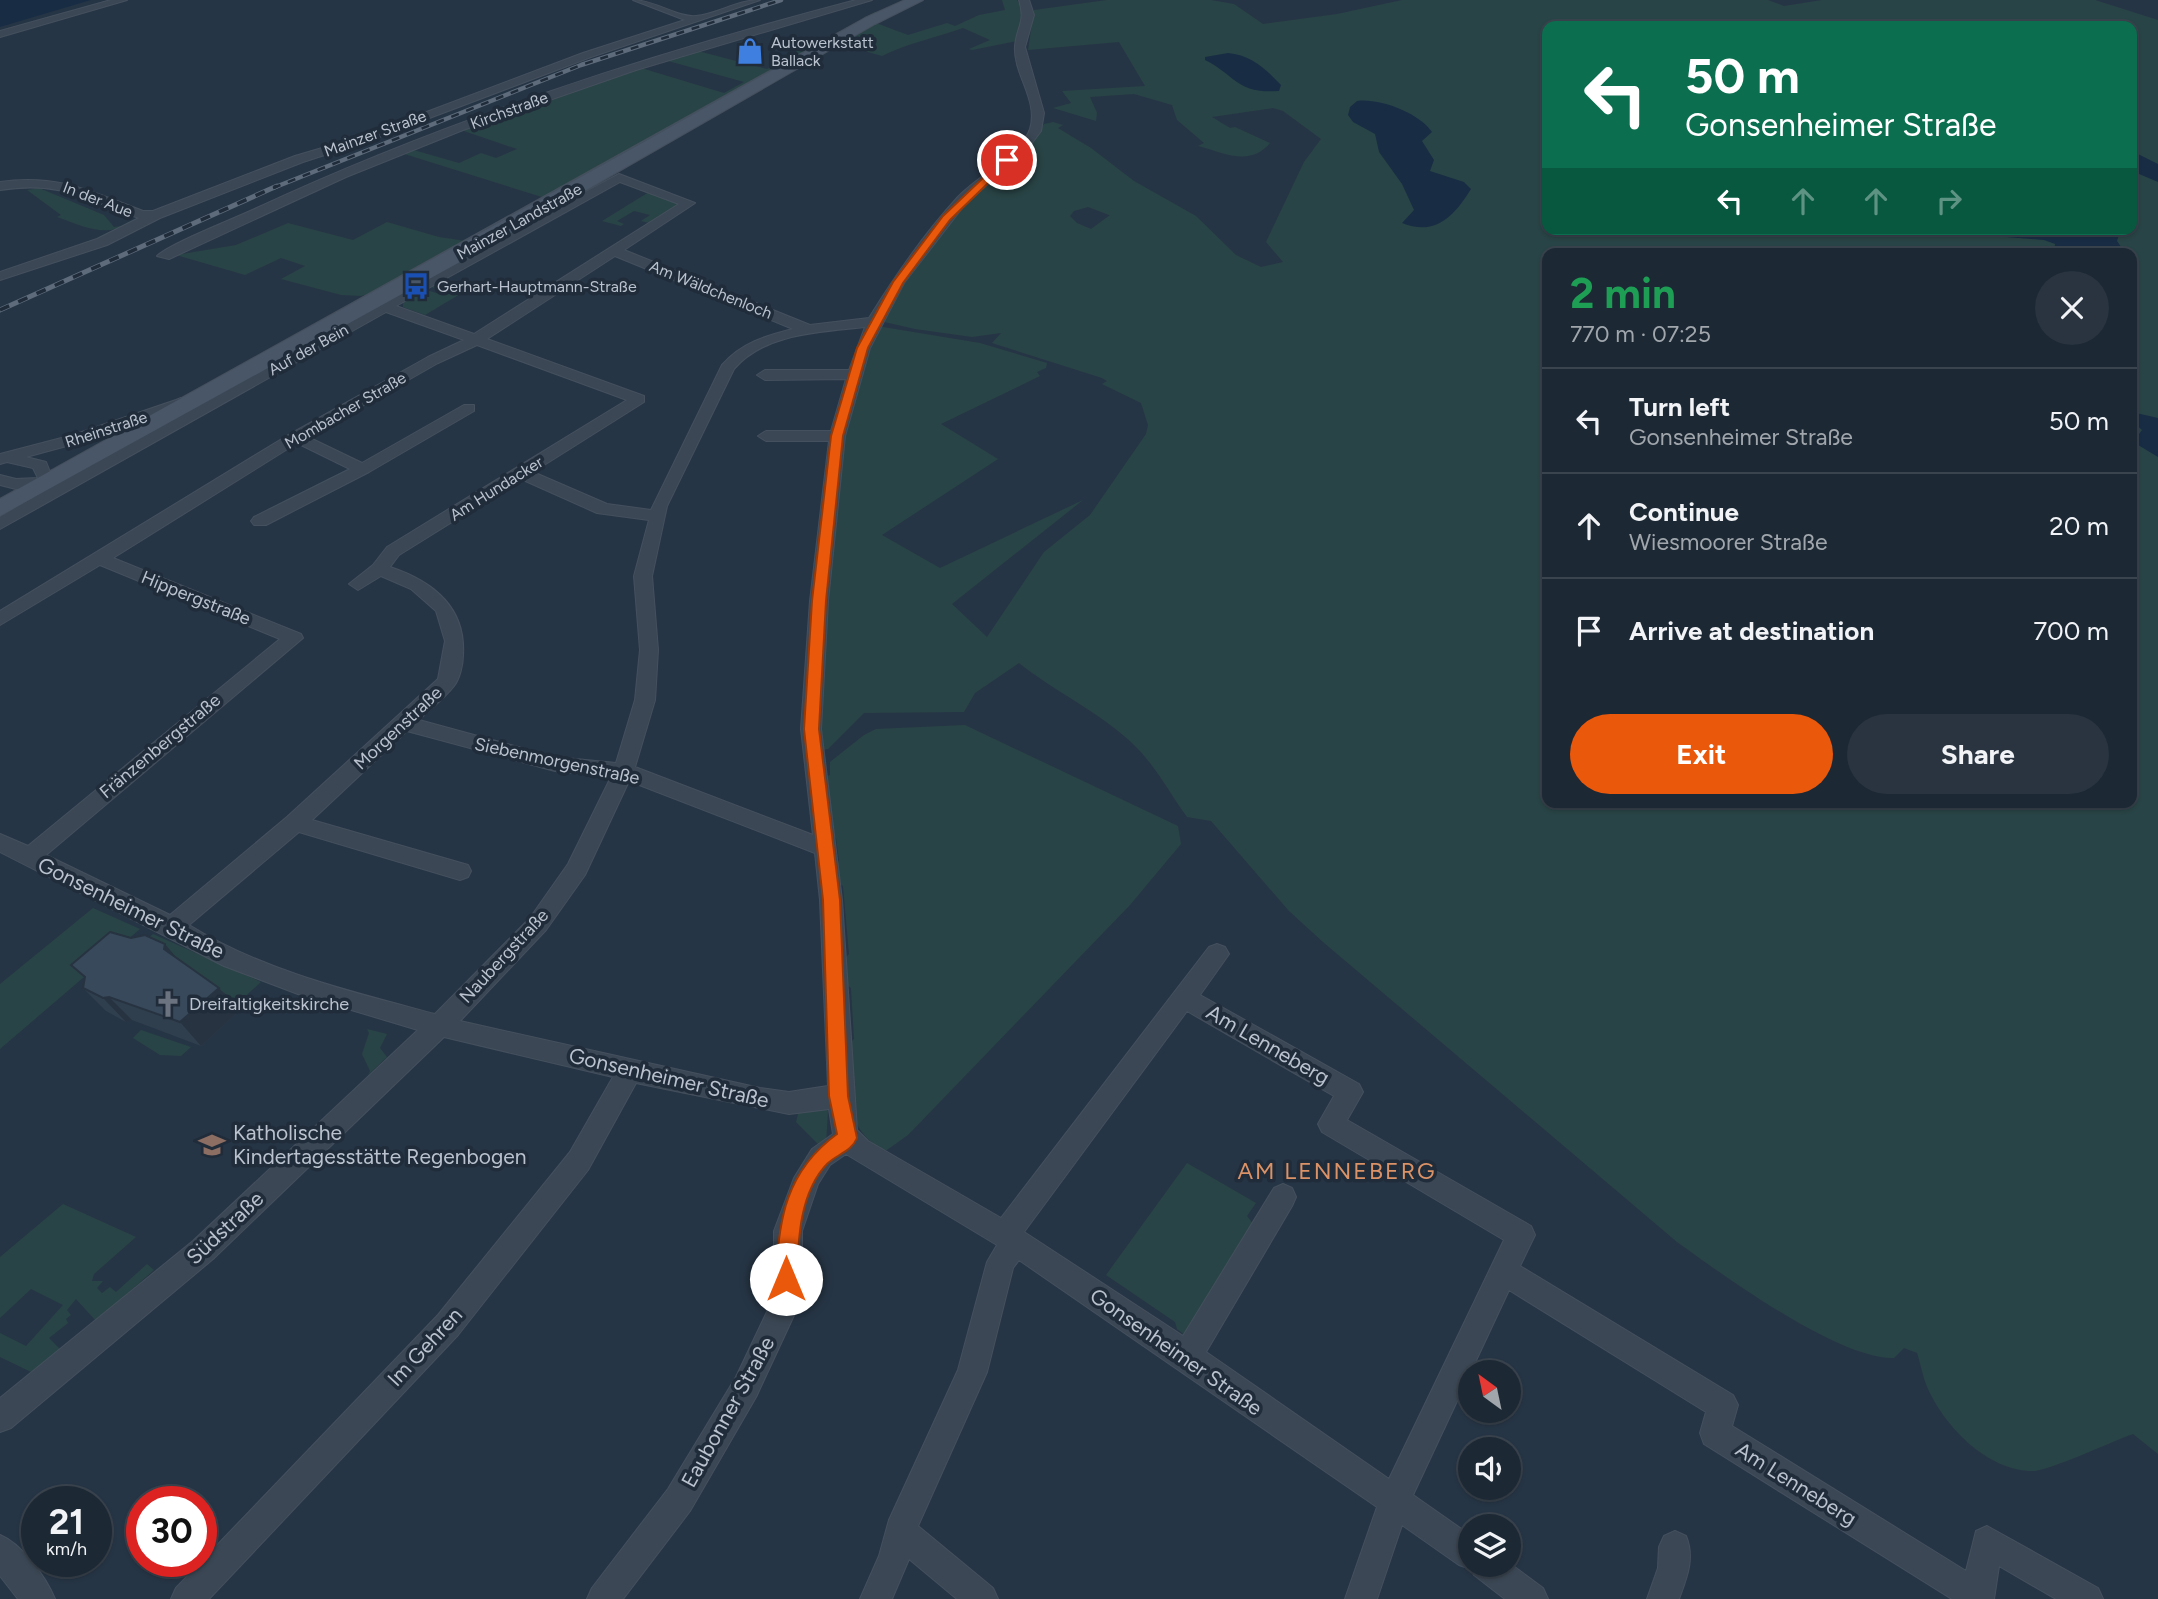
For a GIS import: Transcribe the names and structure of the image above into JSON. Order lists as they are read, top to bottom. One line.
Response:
{"streets":{"main road":["Mainzer Landstraße"],"street":["Kirchstraße","Mainzer Straße","In der Aue","Am Wäldchenloch","Auf der Bein","Mombacher Straße","Rheinstraße","Am Hundacker","Hippergstraße","Morgenstraße","Fränzenbergstraße","Siebenmorgenstraße","Gonsenheimer Straße","Naubergstraße","Am Lenneberg","Südstraße","Im Gehren","Eaubonner Straße"]},"crossings":[["Mainzer Straße","In der Aue"],["Mainzer Landstraße","Auf der Bein"],["Mainzer Landstraße","Rheinstraße"],["Am Wäldchenloch","Mombacher Straße"],["Am Wäldchenloch","Naubergstraße"],["Auf der Bein","Mombacher Straße"],["Mombacher Straße","Am Hundacker"],["Mombacher Straße","Hippergstraße"],["Am Hundacker","Morgenstraße"],["Hippergstraße","Fränzenbergstraße"],["Morgenstraße","Siebenmorgenstraße"],["Morgenstraße","Gonsenheimer Straße"],["Fränzenbergstraße","Gonsenheimer Straße"],["Siebenmorgenstraße","Naubergstraße"],["Gonsenheimer Straße","Naubergstraße"],["Gonsenheimer Straße","Am Lenneberg"],["Gonsenheimer Straße","Südstraße"],["Gonsenheimer Straße","Im Gehren"],["Gonsenheimer Straße","Eaubonner Straße"],["Naubergstraße","Südstraße"]],"districts":["AM LENNEBERG"],"places":{"shop":["Autowerkstatt Ballack"],"bus stop":["Gerhart-Hauptmann-Straße"],"church":["Dreifaltigkeitskirche"],"school or university":["Katholische Kindertagesstätte Regenbogen"]},"north":"top left","page":{"turn":["50 m","Gonsenheimer Straße"],"heading":["2 min","770 m · 07:25"],"list":[{"name":"Turn left","note":"Gonsenheimer Straße","value":"50 m"},{"name":"Continue","note":"Wiesmoorer Straße","value":"20 m"},{"name":"Arrive at destination","value":"700 m"}],"buttons":["Exit","Share"],"speed":"21 km/h","limit":"30"}}
